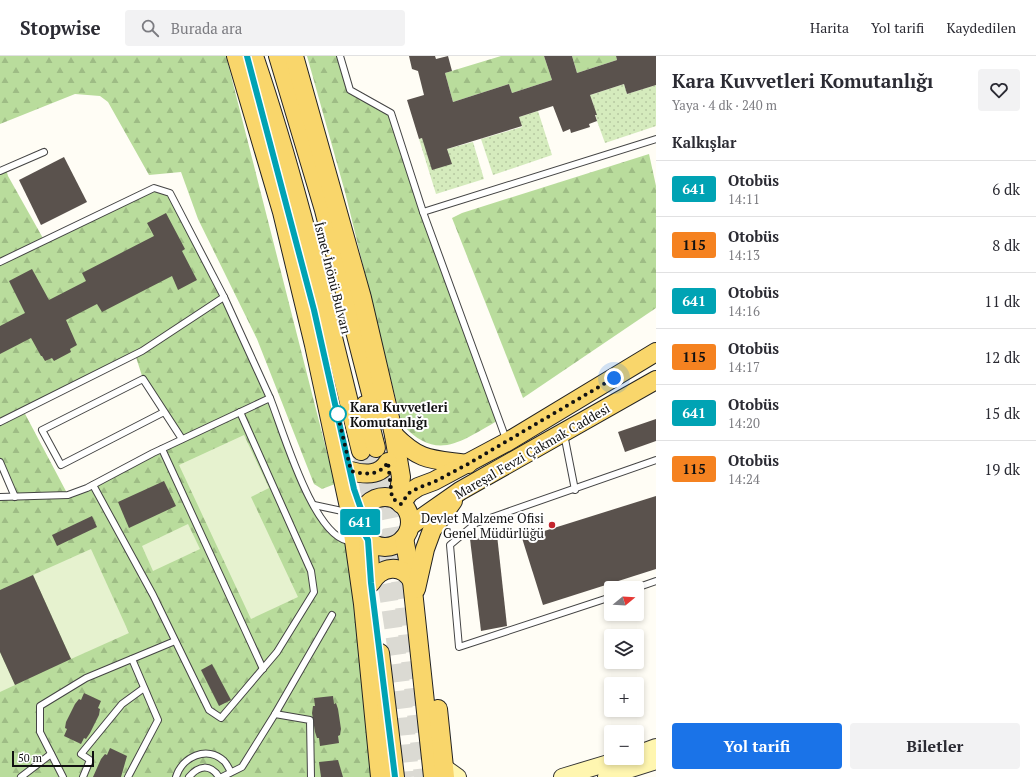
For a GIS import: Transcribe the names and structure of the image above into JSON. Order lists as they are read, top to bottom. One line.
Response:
{"streets":{"main road":["İsmet İnönü Bulvarı","Mareşal Fevzi Çakmak Caddesi"]},"places":["Kara Kuvvetleri Komutanlığı","Devlet Malzeme Ofisi Genel Müdürlüğü"],"lines":["bus line 641"],"scale_bar":"50 m","north":"right","page":{"header":"Stopwise","search":"Burada ara","nav":["Harita","Yol tarifi","Kaydedilen"],"on_map":"641","heading":[["Kara Kuvvetleri Komutanlığı","Yaya · 4 dk · 240 m"],"Kalkışlar"],"list":[{"mark":"641","name":"Otobüs","note":"14:11","value":"6 dk"},{"mark":"115","name":"Otobüs","note":"14:13","value":"8 dk"},{"mark":"641","name":"Otobüs","note":"14:16","value":"11 dk"},{"mark":"115","name":"Otobüs","note":"14:17","value":"12 dk"},{"mark":"641","name":"Otobüs","note":"14:20","value":"15 dk"},{"mark":"115","name":"Otobüs","note":"14:24","value":"19 dk"}],"map_buttons":["+","−"],"buttons":["Yol tarifi","Biletler"],"scale":"50 m"}}
